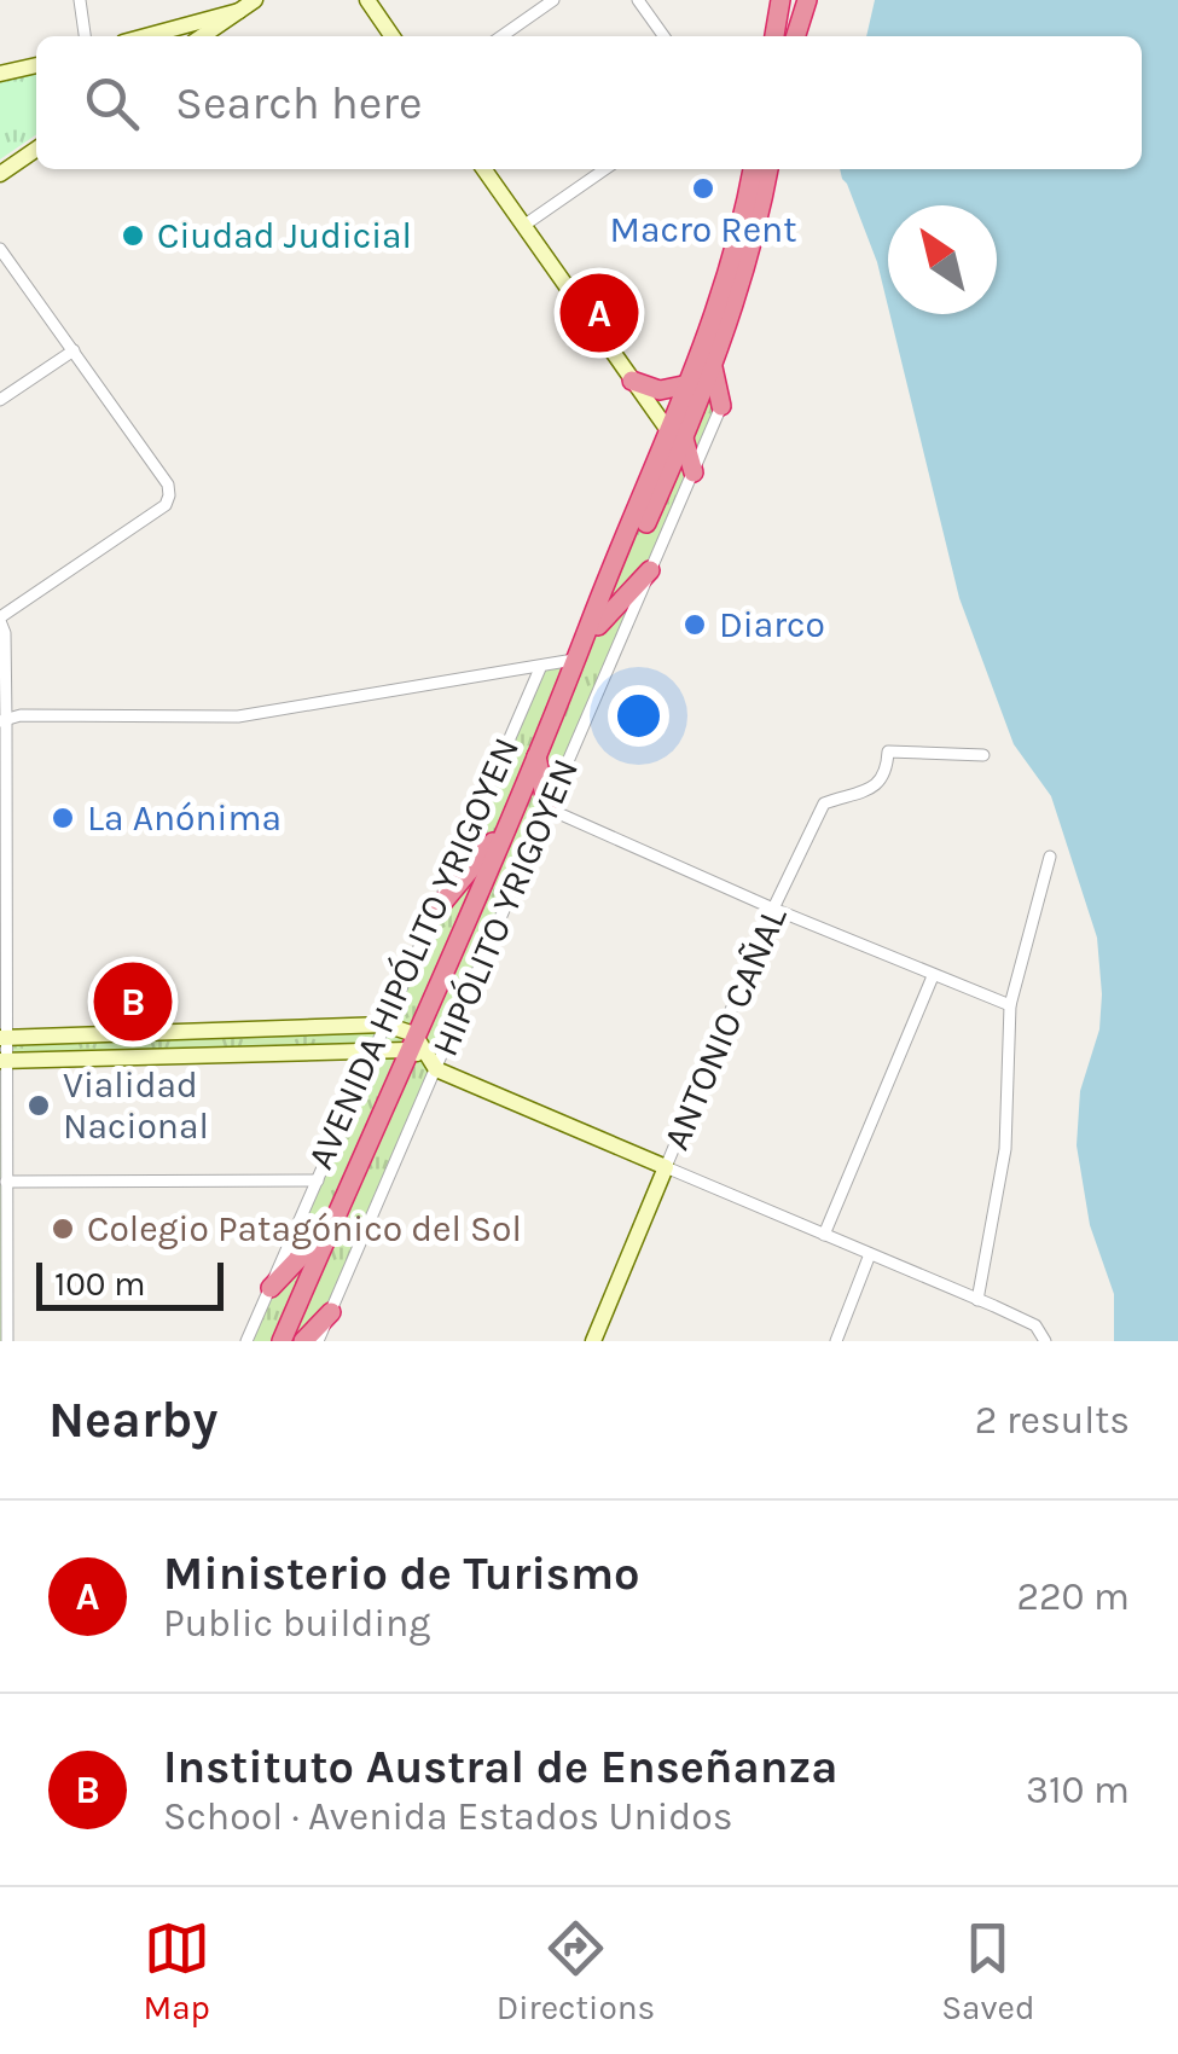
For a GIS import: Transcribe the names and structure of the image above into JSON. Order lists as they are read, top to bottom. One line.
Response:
{"streets":{"highway":["AVENIDA HIPÓLITO YRIGOYEN"],"main road":["ANTONIO CAÑAL"],"street":["HIPÓLITO YRIGOYEN"]},"places":["Macro Rent","Ciudad Judicial","Diarco","La Anónima","Vialidad Nacional","Colegio Patagónico del Sol"],"scale_bar":"100 m","north":"top left","page":{"search":"Search here","pins":["A","B"],"scale":"100 m","heading":["Nearby","2 results"],"list":[{"mark":"A","name":"Ministerio de Turismo","note":"Public building","value":"220 m"},{"mark":"B","name":"Instituto Austral de Enseñanza","note":"School · Avenida Estados Unidos","value":"310 m"}],"nav":["Map","Directions","Saved"]}}
